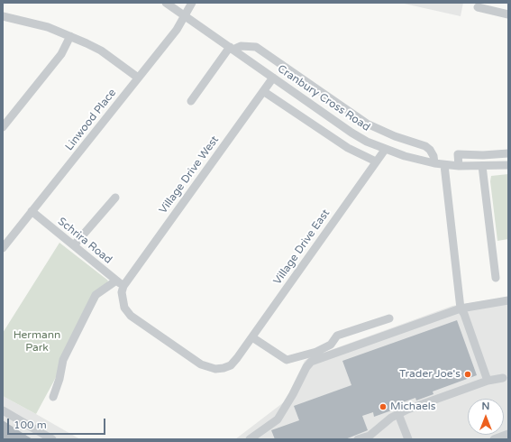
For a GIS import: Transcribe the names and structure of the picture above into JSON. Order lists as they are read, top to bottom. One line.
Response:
{"streets":{"street":["Cranbury Cross Road","Linwood Place","Village Drive West","Schrira Road","Village Drive East"]},"crossings":[["Cranbury Cross Road","Linwood Place"],["Cranbury Cross Road","Village Drive West"],["Cranbury Cross Road","Village Drive East"],["Linwood Place","Schrira Road"],["Village Drive West","Schrira Road"],["Village Drive West","Village Drive East"],["Schrira Road","Village Drive East"]],"parks":["Hermann Park"],"places":["Trader Joe's","Michaels"],"scale_bar":"100 m","north":"top"}
